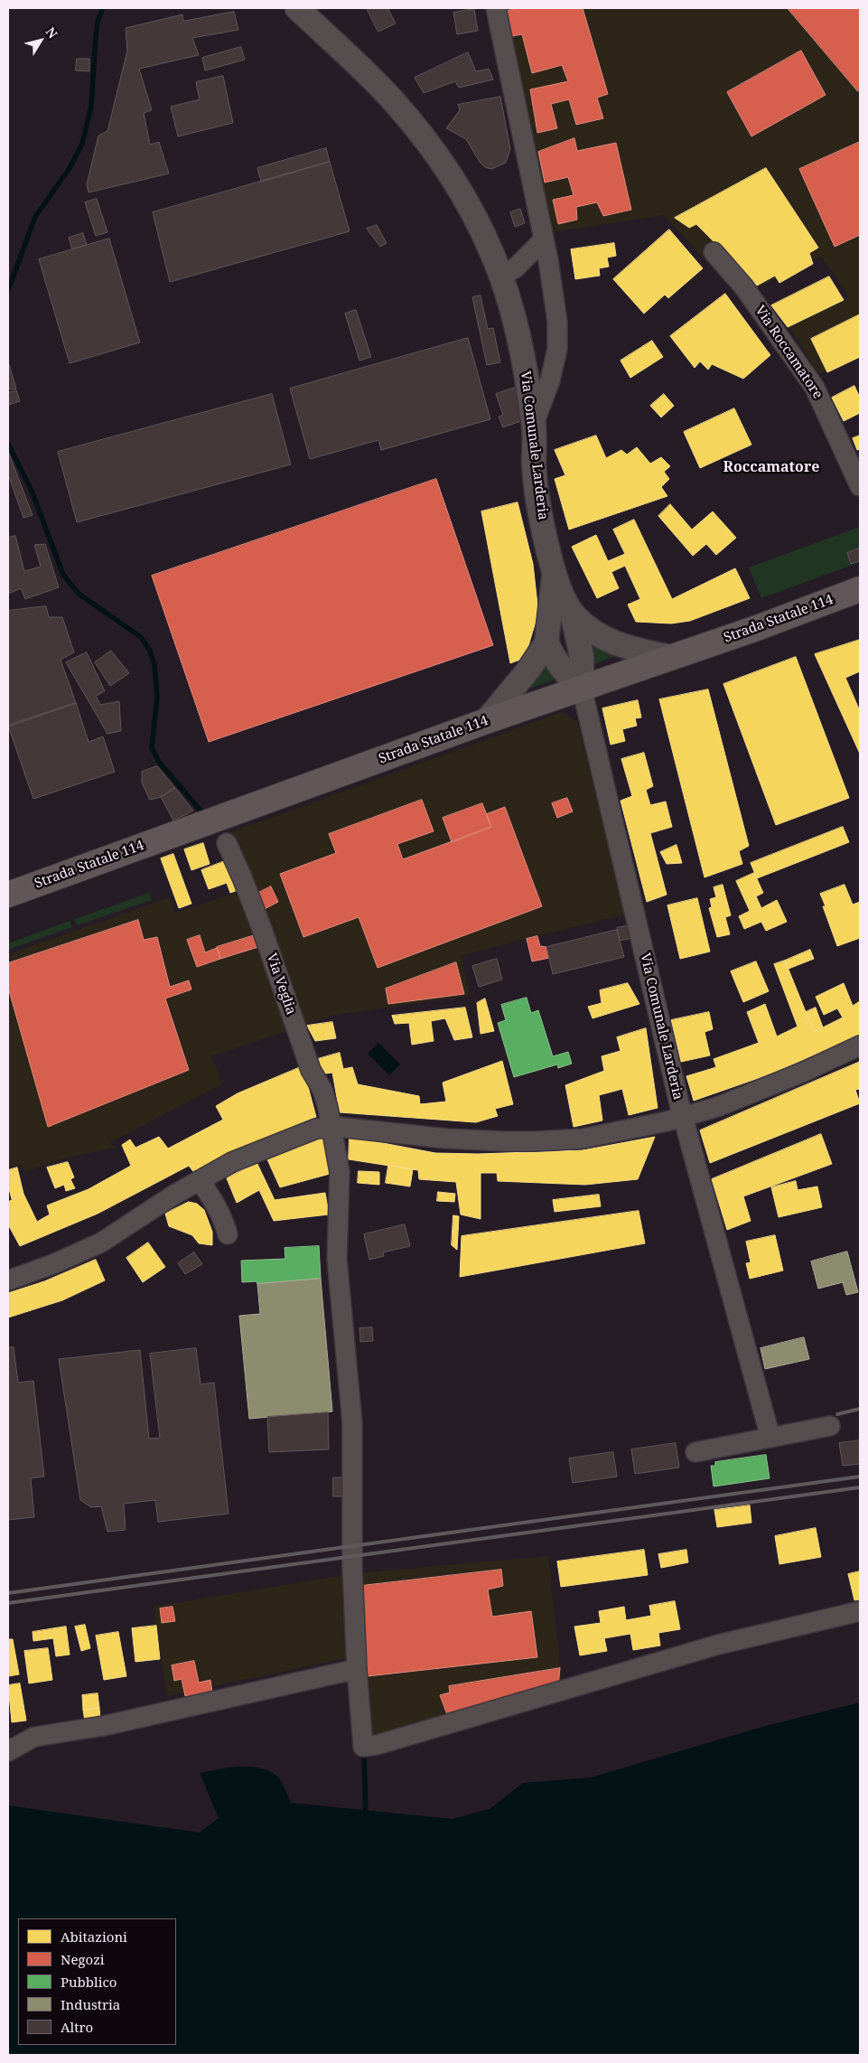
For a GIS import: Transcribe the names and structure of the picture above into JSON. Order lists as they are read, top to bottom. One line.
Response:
{"streets":{"main road":["Strada Statale 114"],"street":["Via Roccamatore","Via Comunale Larderia","Via Veglia"]},"crossings":[["Via Comunale Larderia","Strada Statale 114"]],"districts":["Roccamatore"],"legend":["Abitazioni","Negozi","Pubblico","Industria","Altro"],"north":"top right"}
